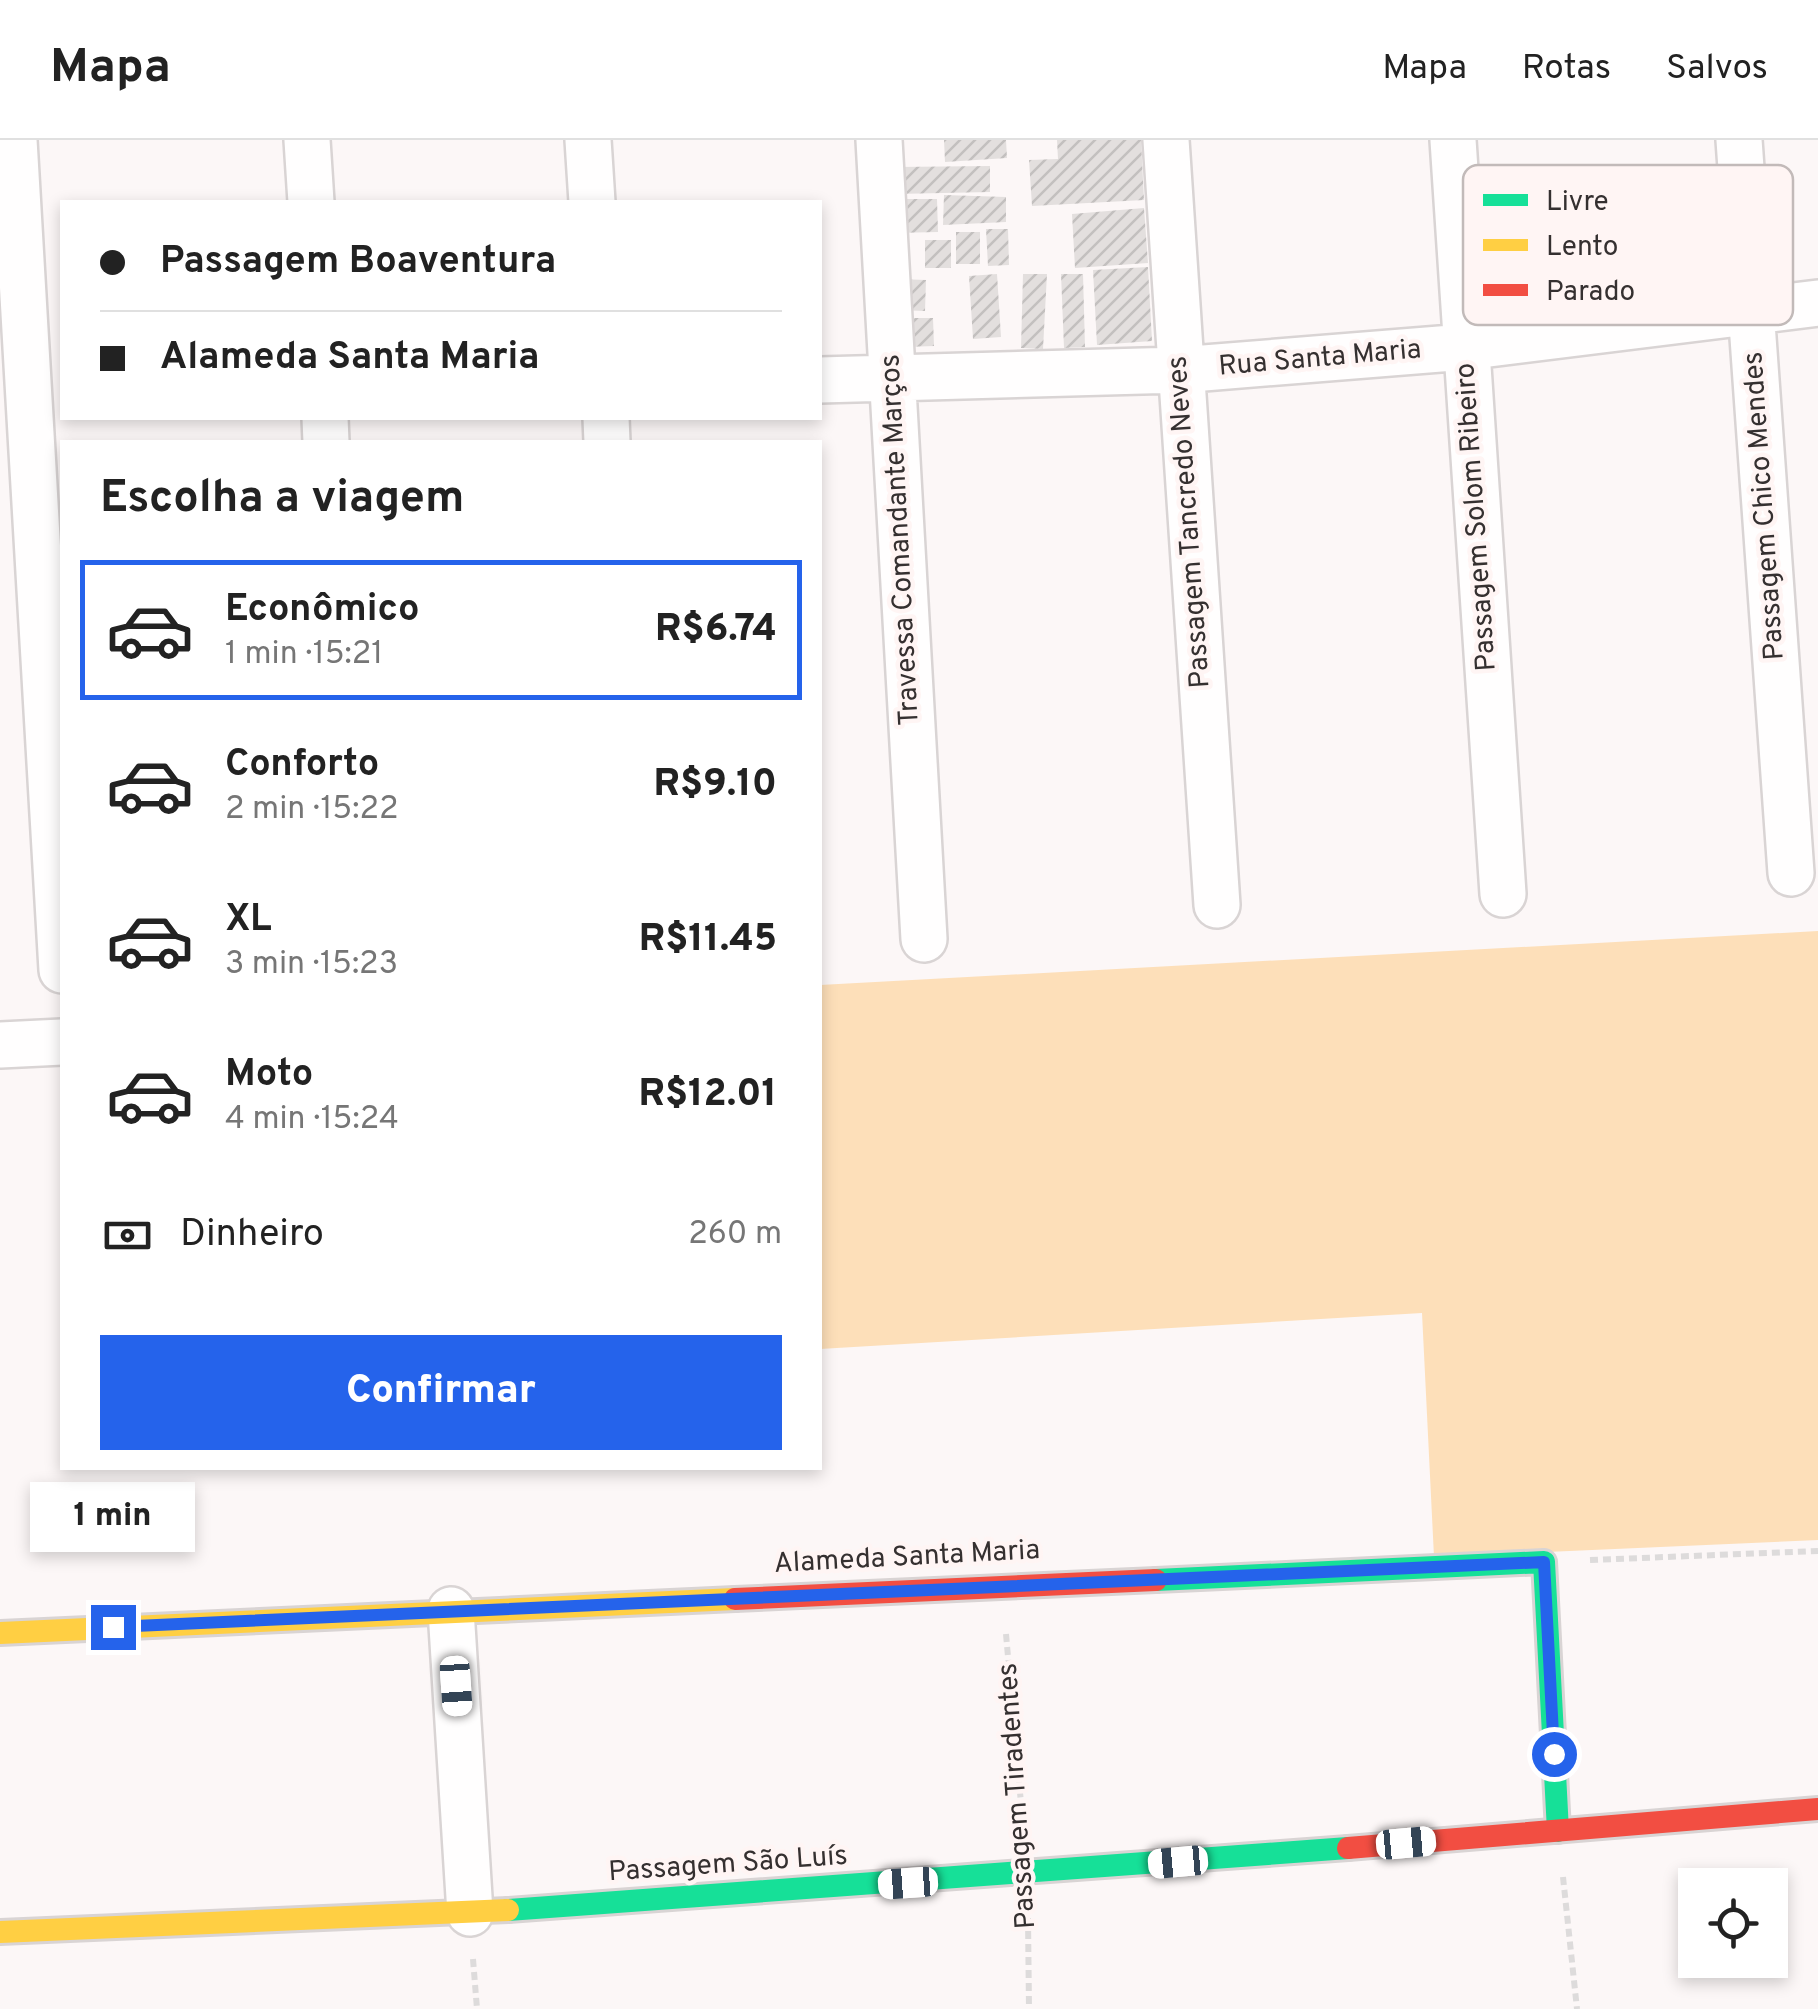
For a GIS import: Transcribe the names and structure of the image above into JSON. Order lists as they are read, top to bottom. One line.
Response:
{"streets":{"street":["Rua Santa Maria","Passagem Chico Mendes","Passagem Solom Ribeiro","Passagem Tancredo Neves","Travessa Comandante Marços","Alameda Santa Maria","Passagem São Luís"],"path":["Passagem Tiradentes"]},"crossings":[["Rua Santa Maria","Passagem Solom Ribeiro"],["Rua Santa Maria","Passagem Tancredo Neves"],["Rua Santa Maria","Travessa Comandante Marços"],["Alameda Santa Maria","Passagem Tiradentes"],["Passagem Tiradentes","Passagem São Luís"]],"legend":["Livre","Lento","Parado"],"page":{"header":"Mapa","nav":["Mapa","Rotas","Salvos"],"banner":["Passagem Boaventura","Alameda Santa Maria"],"heading":"Escolha a viagem","list":[{"name":"Econômico","note":"1 min · 15:21","value":"R$6.74"},{"name":"Conforto","note":"2 min · 15:22","value":"R$9.10"},{"name":"XL","note":"3 min · 15:23","value":"R$11.45"},{"name":"Moto","note":"4 min · 15:24","value":"R$12.01"}],"pay":["Dinheiro","260 m"],"buttons":"Confirmar","bubble":"1 min"}}
